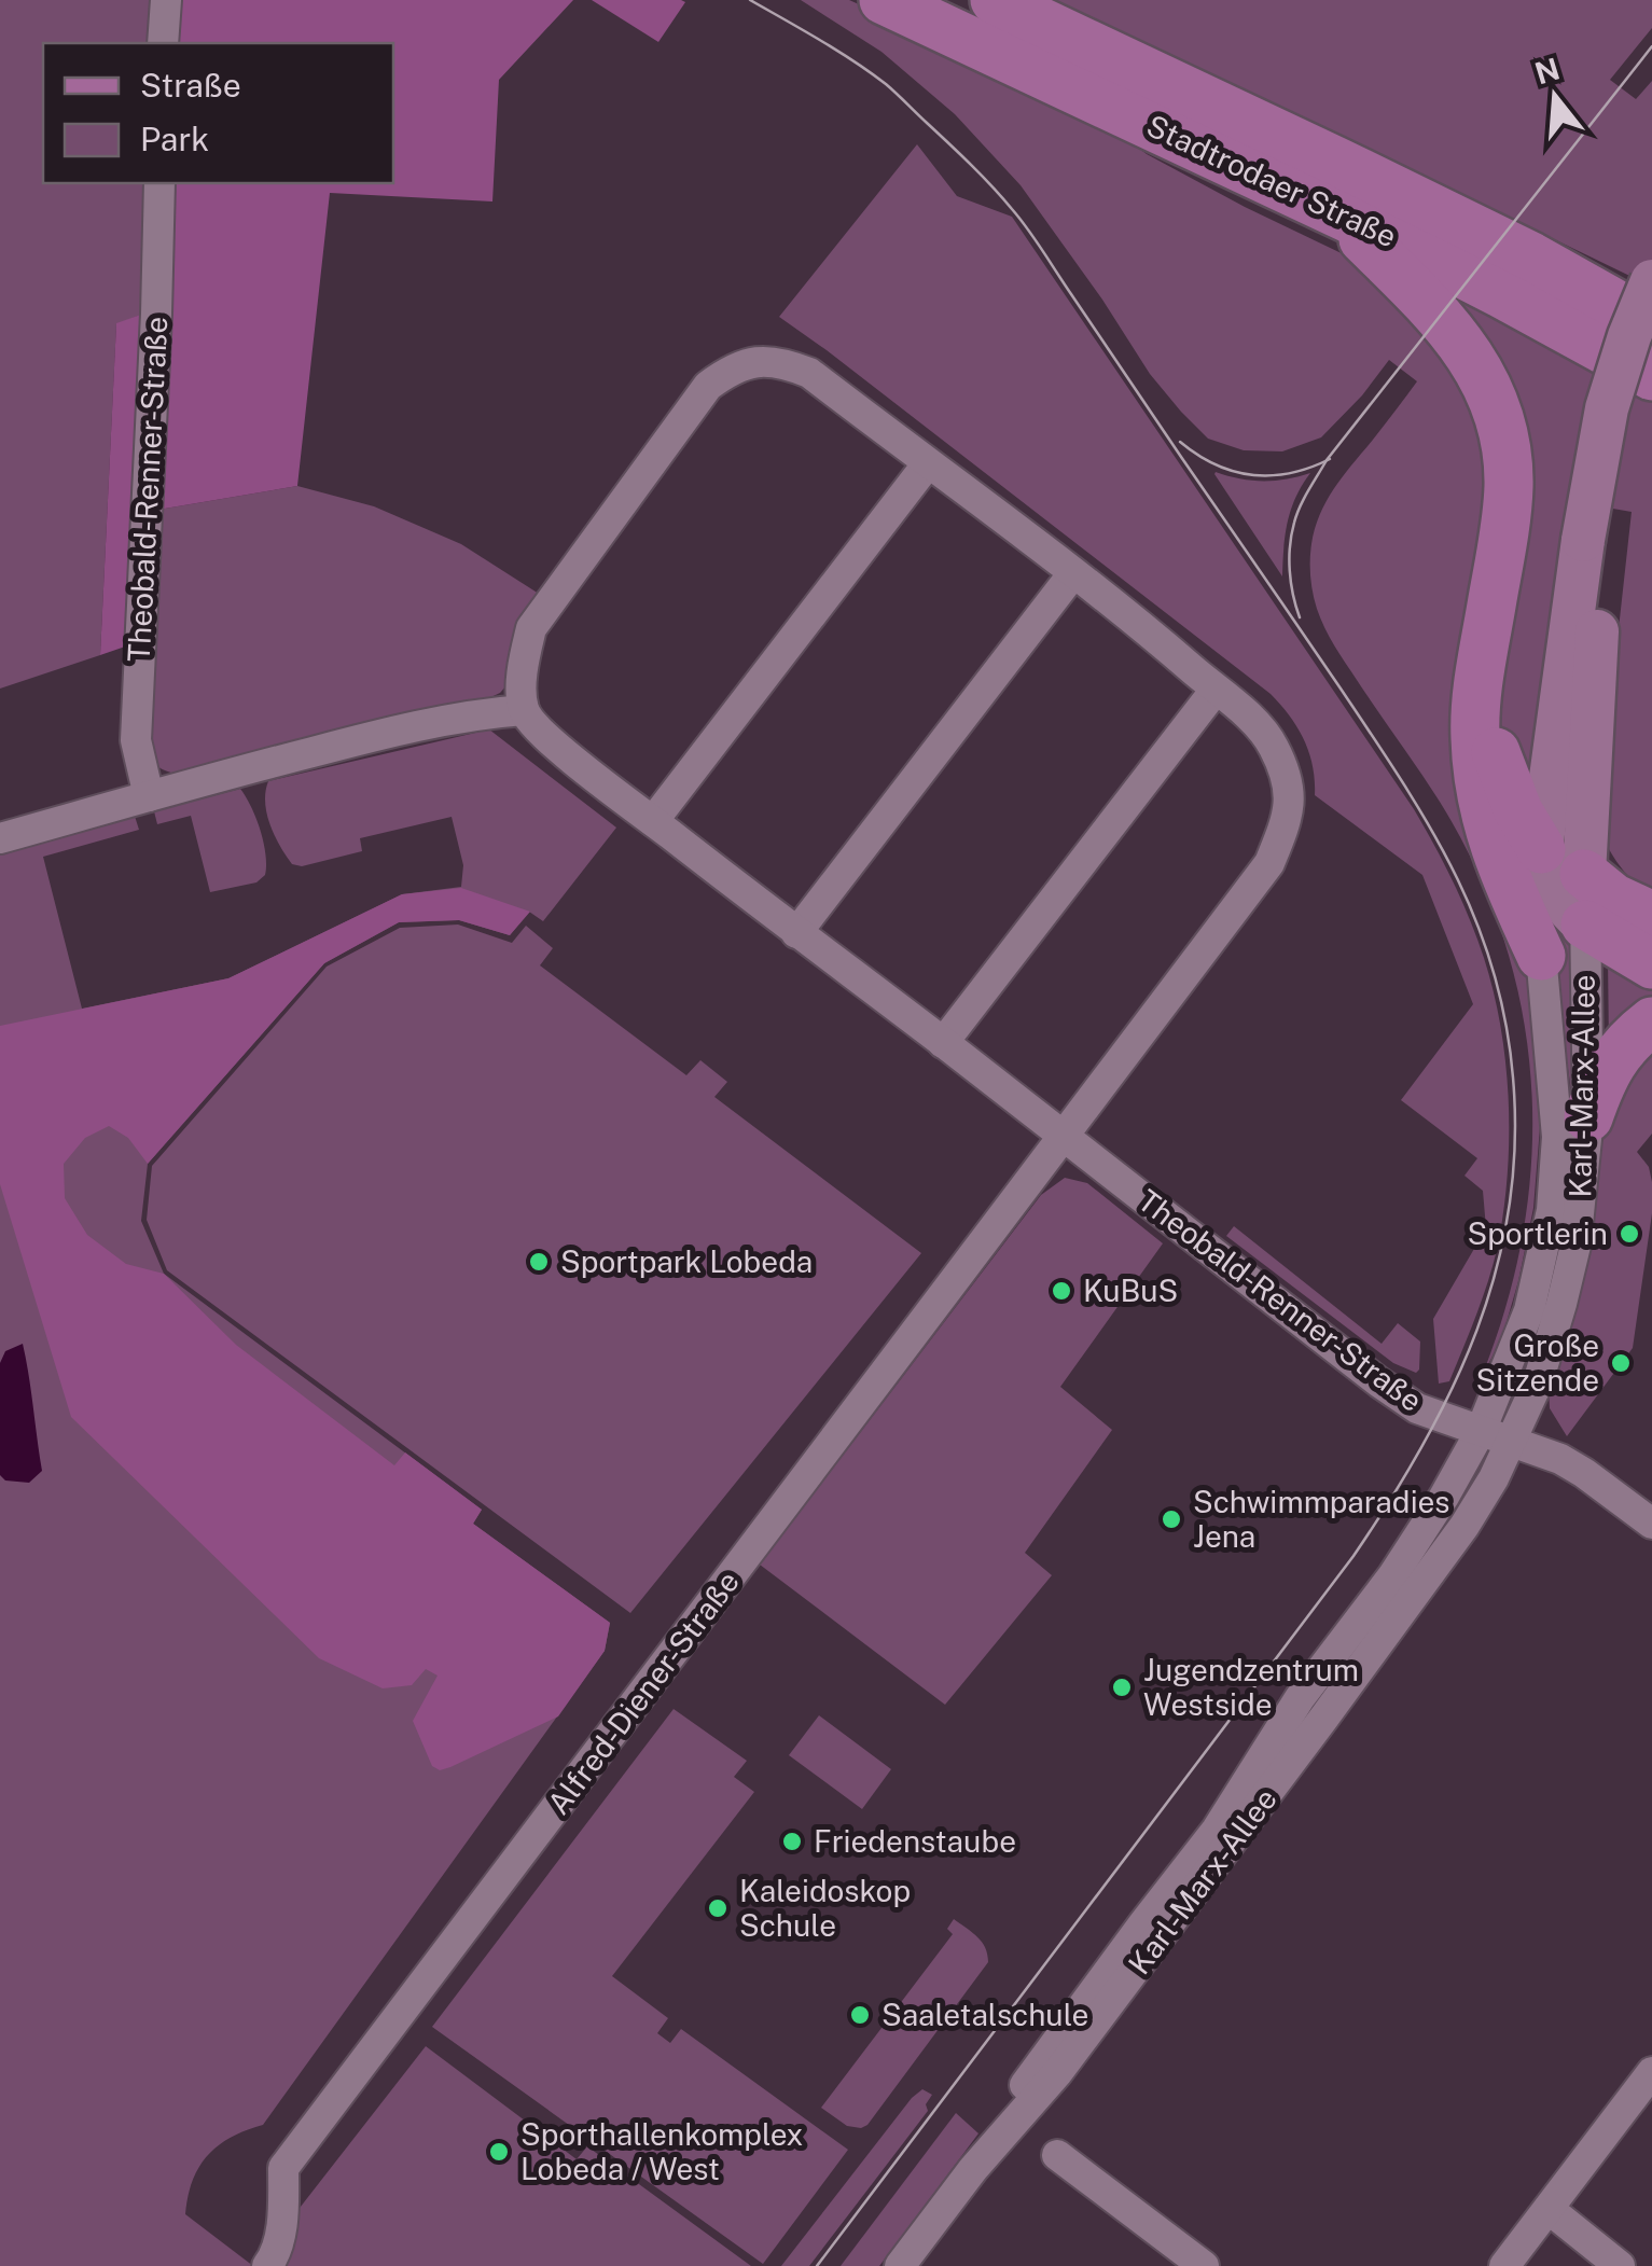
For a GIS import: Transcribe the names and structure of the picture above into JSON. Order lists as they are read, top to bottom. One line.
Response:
{"streets":{"main road":["Stadtrodaer Straße","Karl-Marx-Allee"],"street":["Theobald-Renner-Straße","Alfred-Diener-Straße"]},"crossings":[["Stadtrodaer Straße","Karl-Marx-Allee"],["Theobald-Renner-Straße","Karl-Marx-Allee"],["Theobald-Renner-Straße","Alfred-Diener-Straße"]],"places":["Sportlerin","Sportpark Lobeda","KuBuS","Große Sitzende","Schwimmparadies Jena","Jugendzentrum Westside","Friedenstaube","Kaleidoskop Schule","Saaletalschule","Sporthallenkomplex Lobeda / West"],"legend":["Straße","Park"],"north":"top"}
